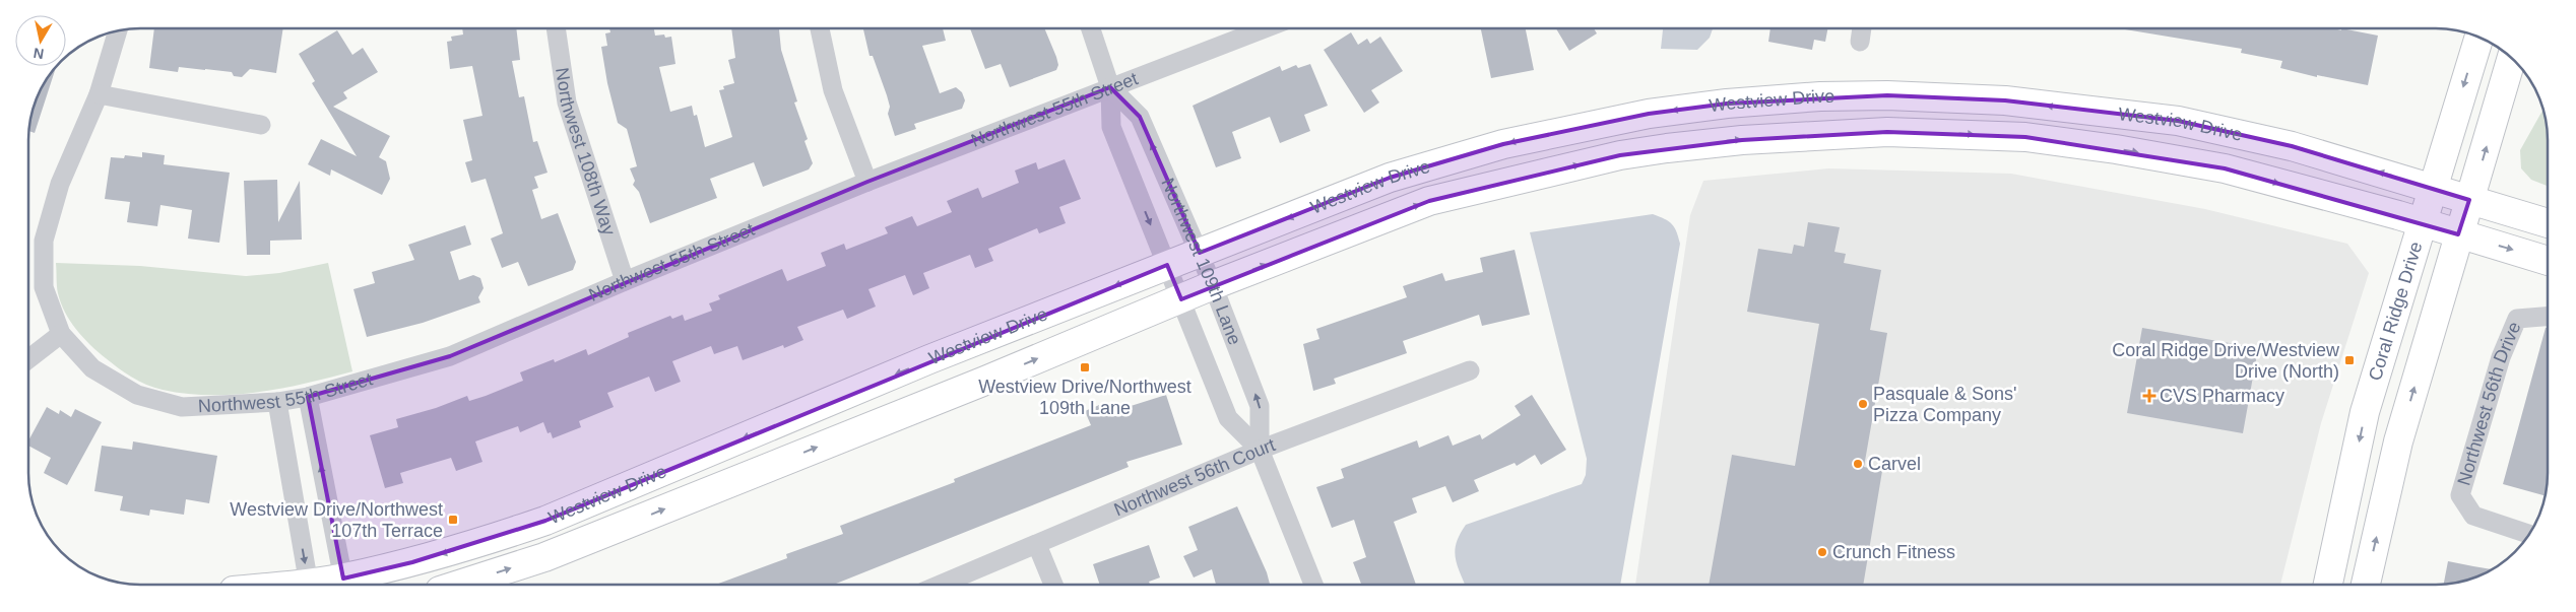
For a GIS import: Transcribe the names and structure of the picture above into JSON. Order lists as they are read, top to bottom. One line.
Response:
{"streets":{"street":["Westview Drive","Northwest 55th Street","Northwest 108th Way","Northwest 109th Lane","Coral Ridge Drive","Northwest 56th Drive","Northwest 56th Court"]},"crossings":[["Westview Drive","Northwest 109th Lane"],["Westview Drive","Coral Ridge Drive"],["Northwest 55th Street","Northwest 108th Way"],["Northwest 55th Street","Northwest 109th Lane"],["Northwest 109th Lane","Northwest 56th Court"]],"places":{"transit":["Coral Ridge Drive/Westview Drive (North)","Westview Drive/Northwest 109th Lane","Westview Drive/Northwest 107th Terrace"],"health":["CVS Pharmacy"],"other":["Pasquale & Sons' Pizza Company","Carvel","Crunch Fitness"]},"north":"bottom"}
